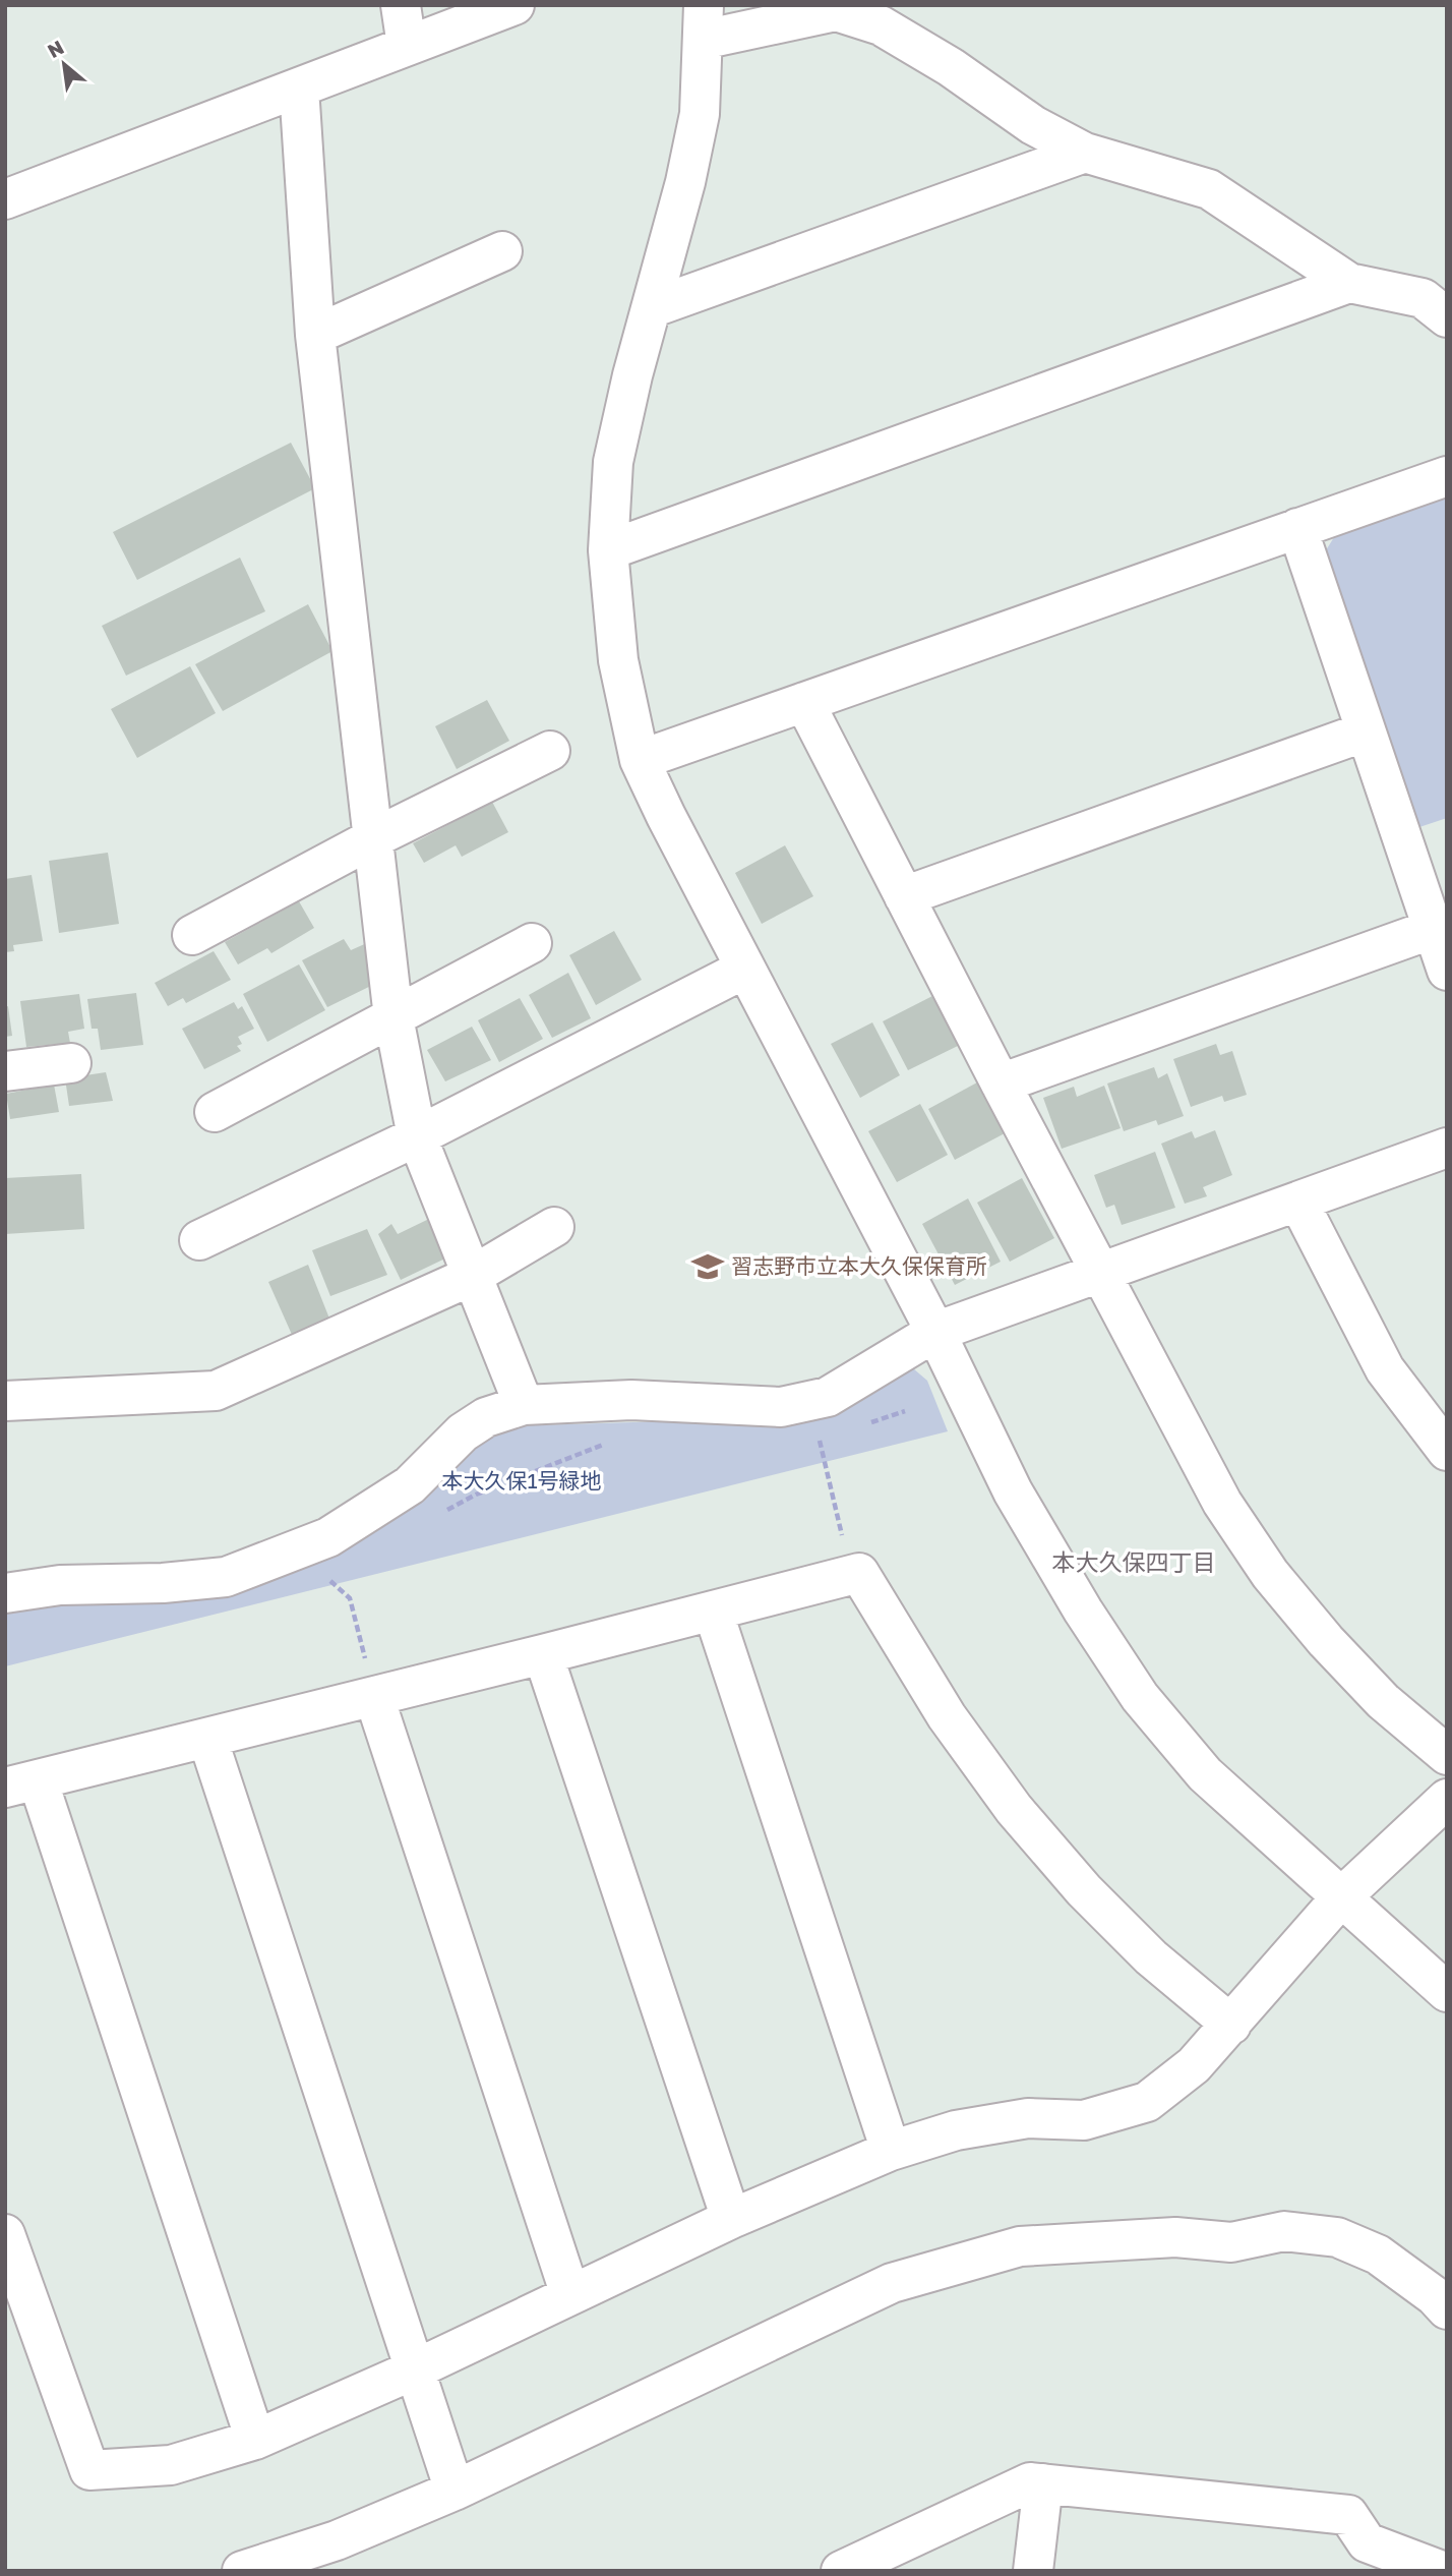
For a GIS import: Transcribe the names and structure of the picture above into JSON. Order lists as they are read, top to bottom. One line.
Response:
{"districts":["本大久保四丁目"],"parks":["本大久保1号緑地"],"places":{"school or university":["習志野市立本大久保保育所"]},"north":"top left"}
